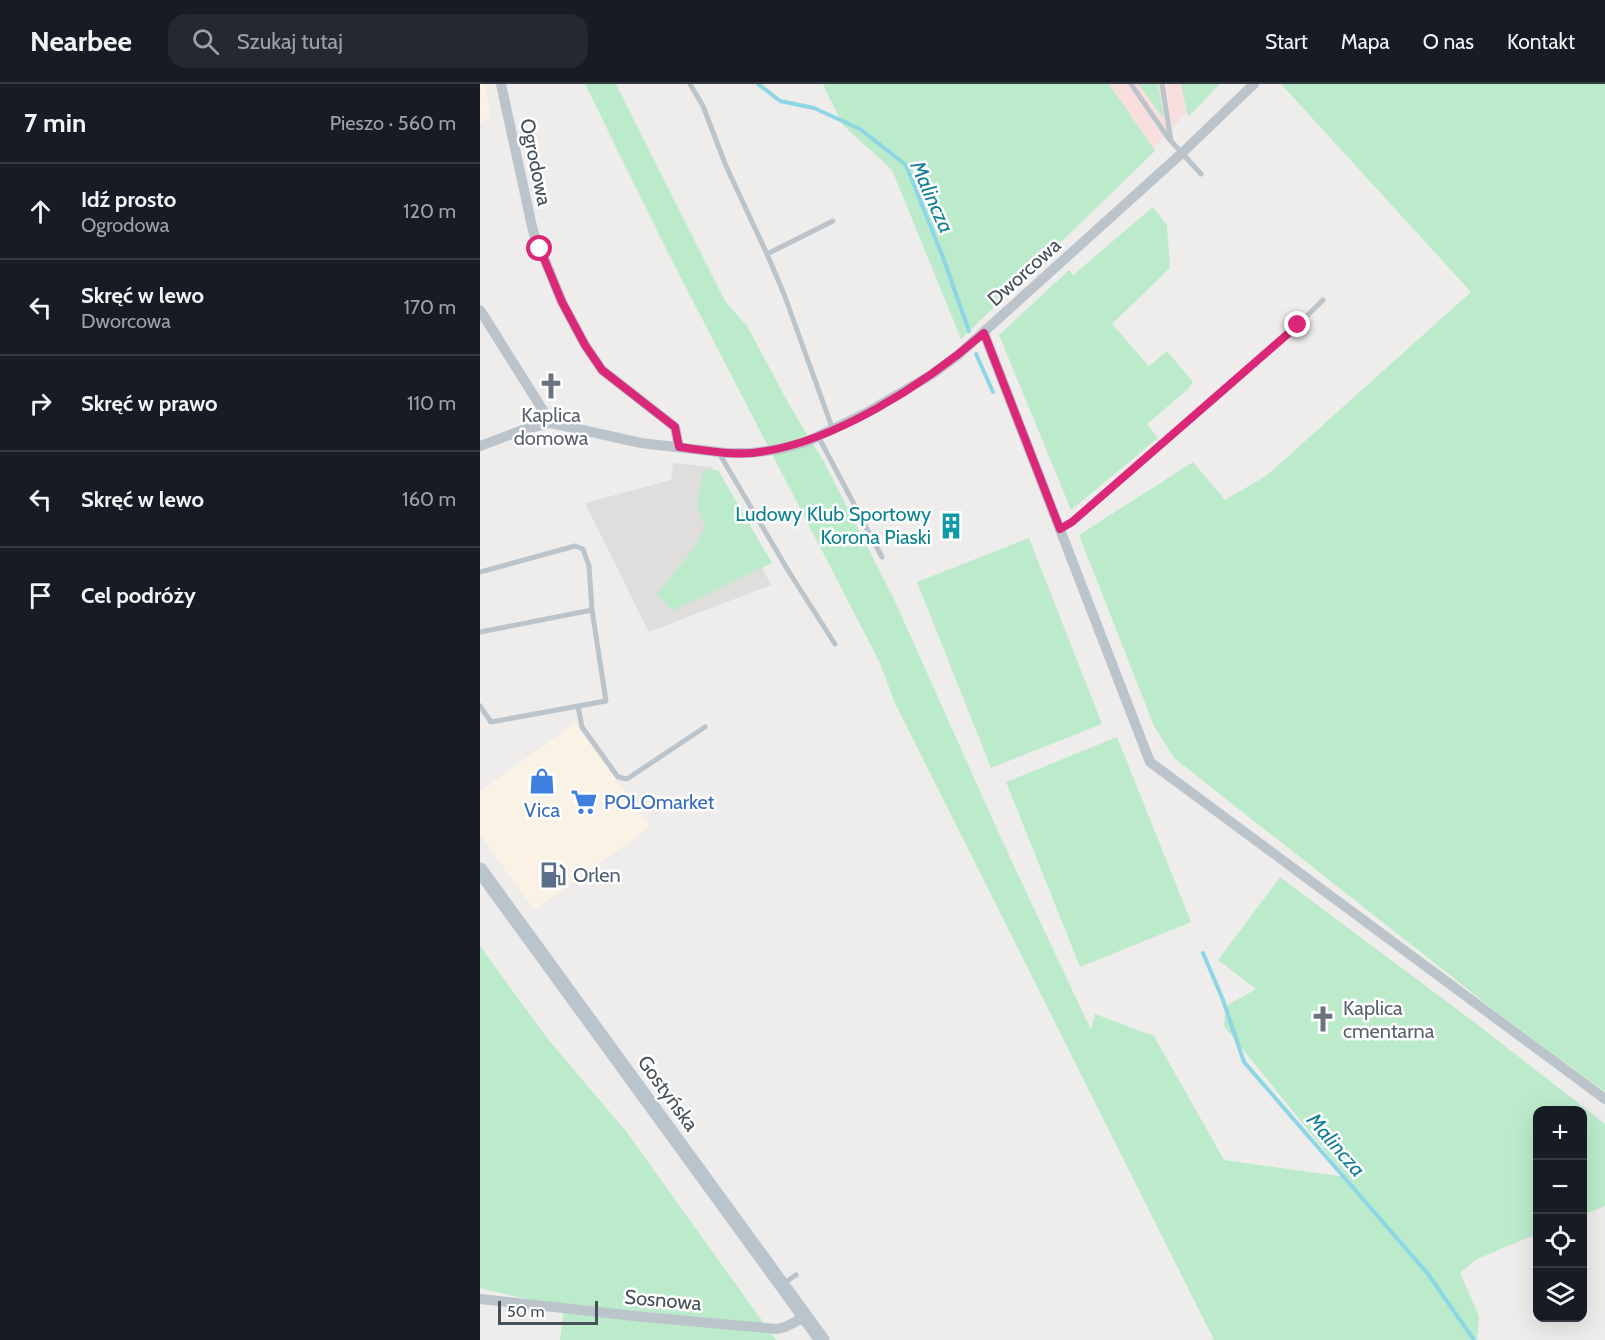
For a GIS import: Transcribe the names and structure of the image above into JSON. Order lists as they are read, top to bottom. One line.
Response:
{"streets":{"street":["Ogrodowa","Dworcowa","Gostyńska","Sosnowa"]},"crossings":[["Ogrodowa","Dworcowa"],["Gostyńska","Sosnowa"]],"water":["Malincza"],"places":{"church":["Kaplica domowa","Kaplica cmentarna"],"building":["Ludowy Klub Sportowy Korona Piaski"],"shop":["Vica"],"supermarket":["POLOmarket"],"fuel station":["Orlen"]},"scale_bar":"50 m","page":{"header":"Nearbee","search":"Szukaj tutaj","nav":["Start","Mapa","O nas","Kontakt"],"heading":["7 min","Pieszo · 560 m"],"list":[["Idź prosto","Ogrodowa","120 m"],["Skręć w lewo","Dworcowa","170 m"],["Skręć w prawo","110 m"],["Skręć w lewo","160 m"],"Cel podróży"],"map_buttons":["+","−"],"scale":"50 m"}}
